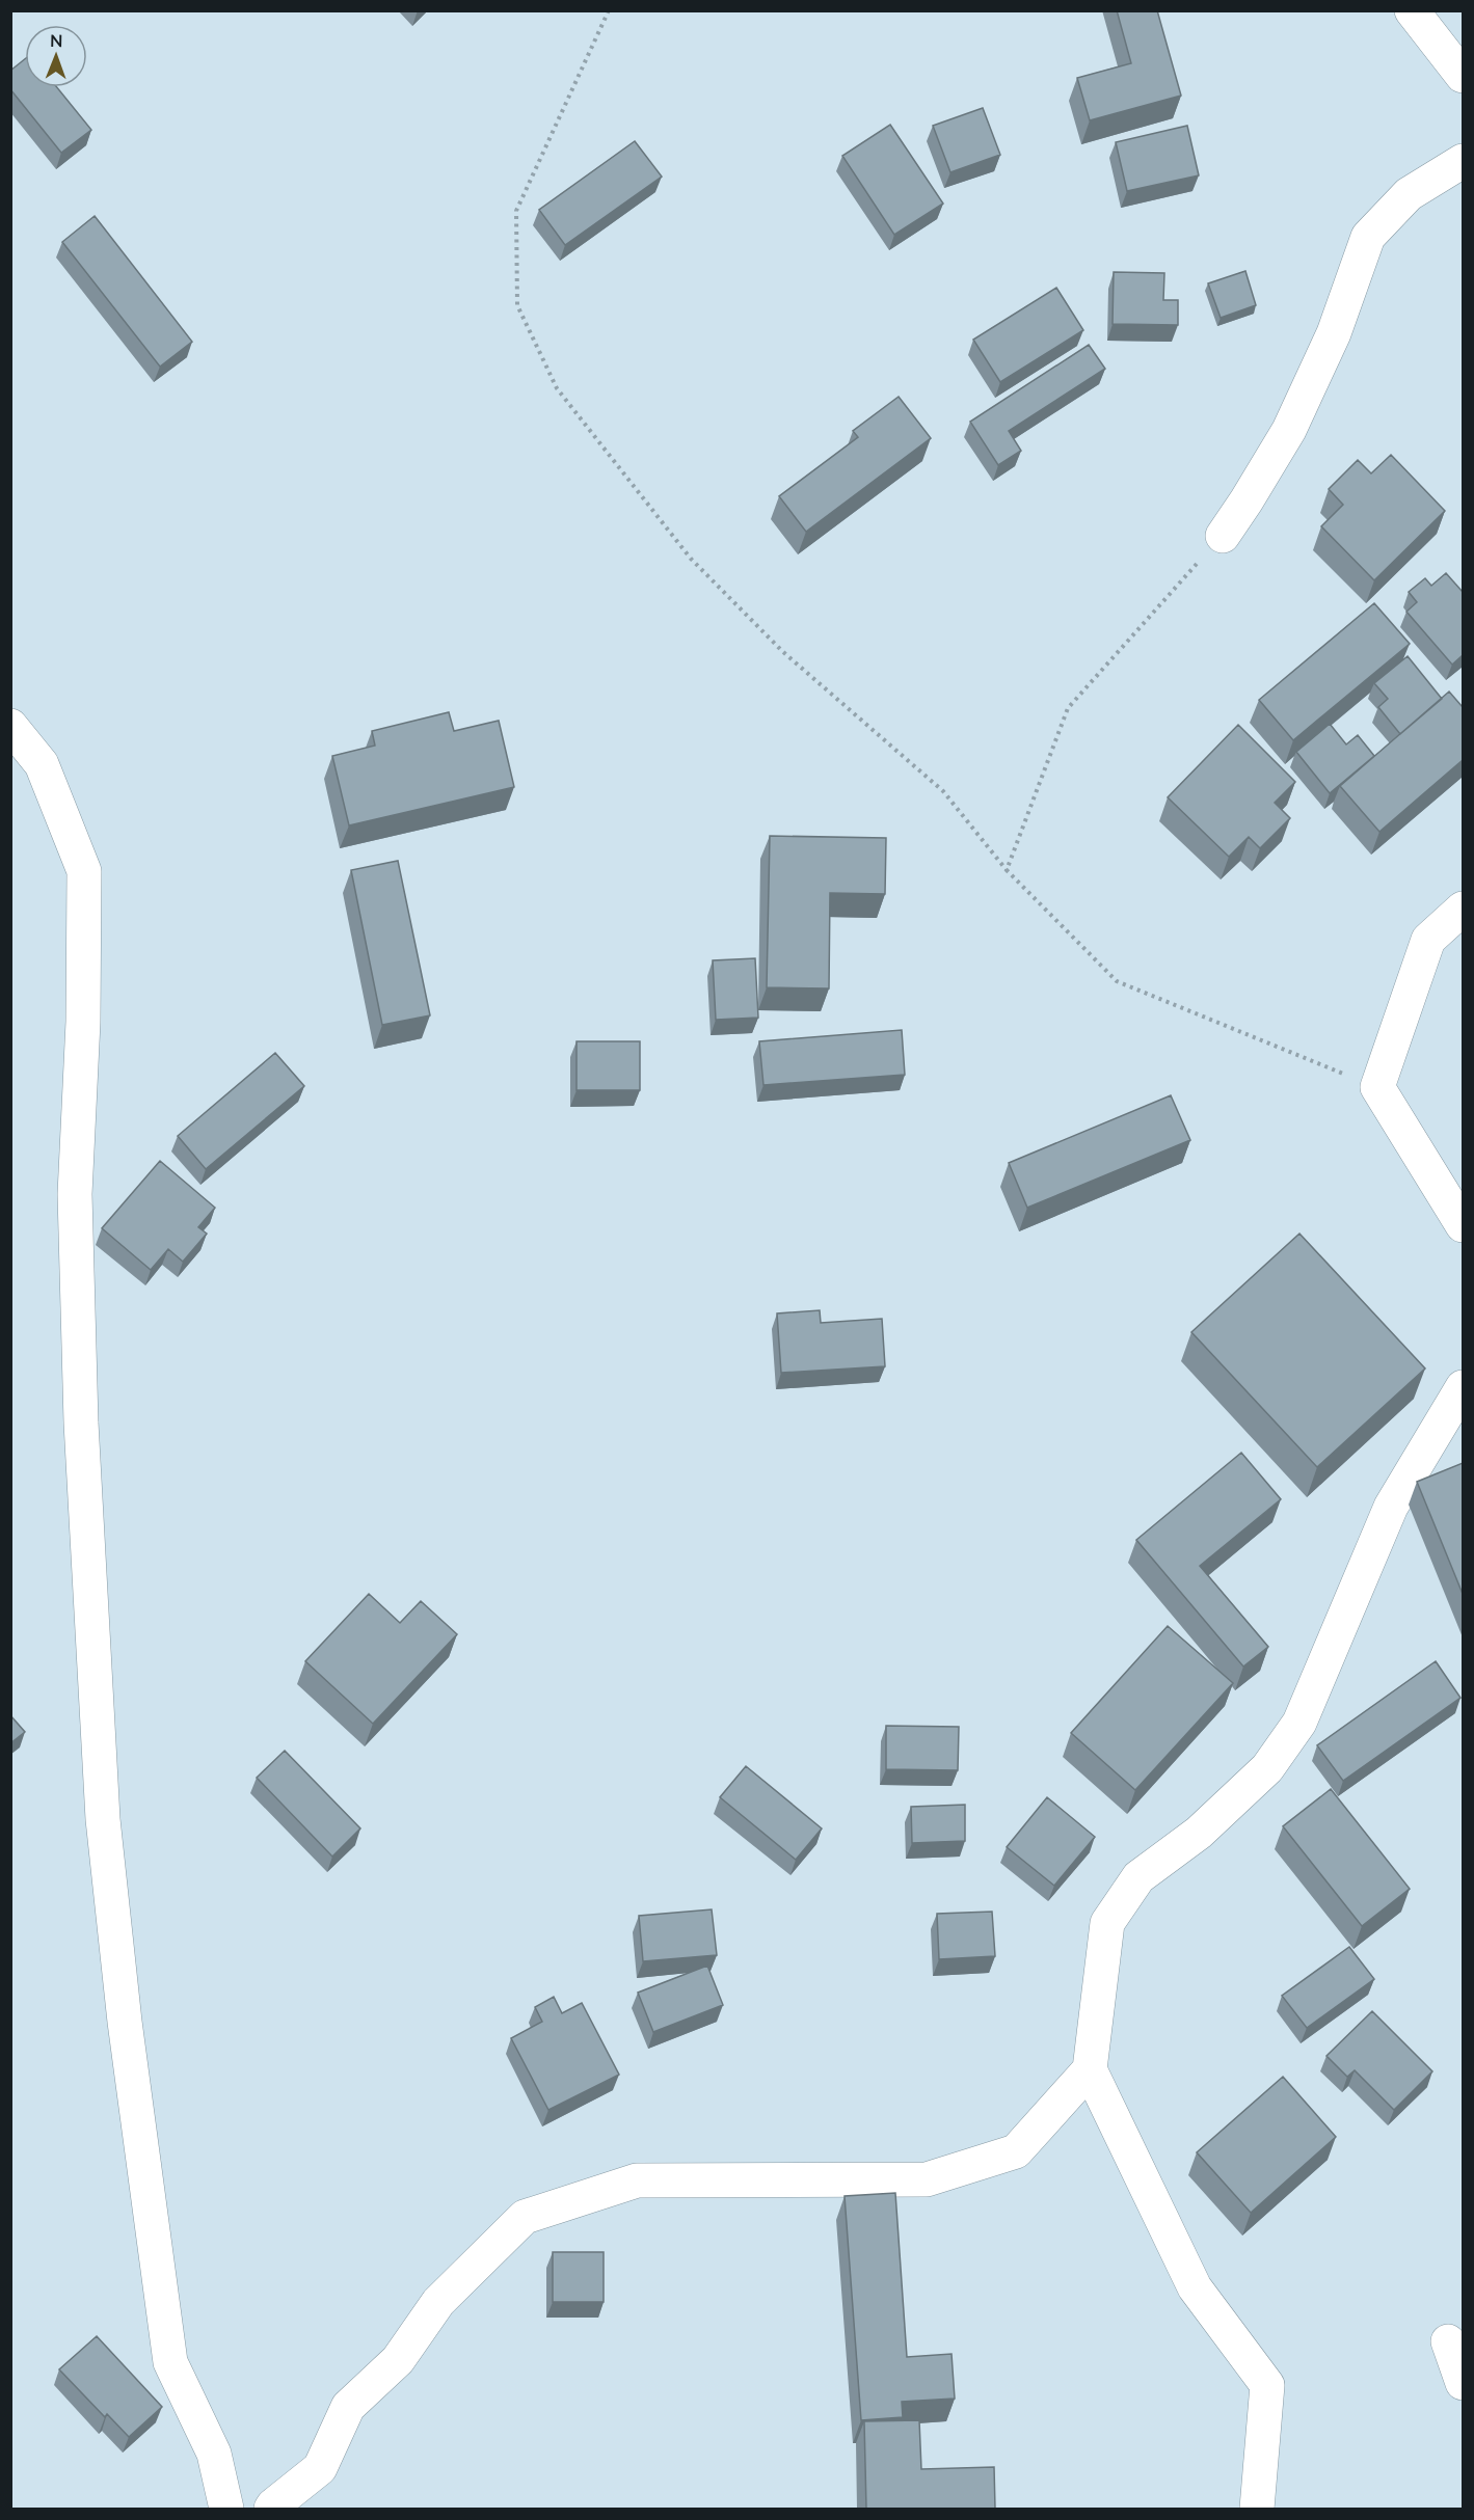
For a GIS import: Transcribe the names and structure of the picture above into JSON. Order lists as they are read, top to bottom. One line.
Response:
{"north":"top"}
